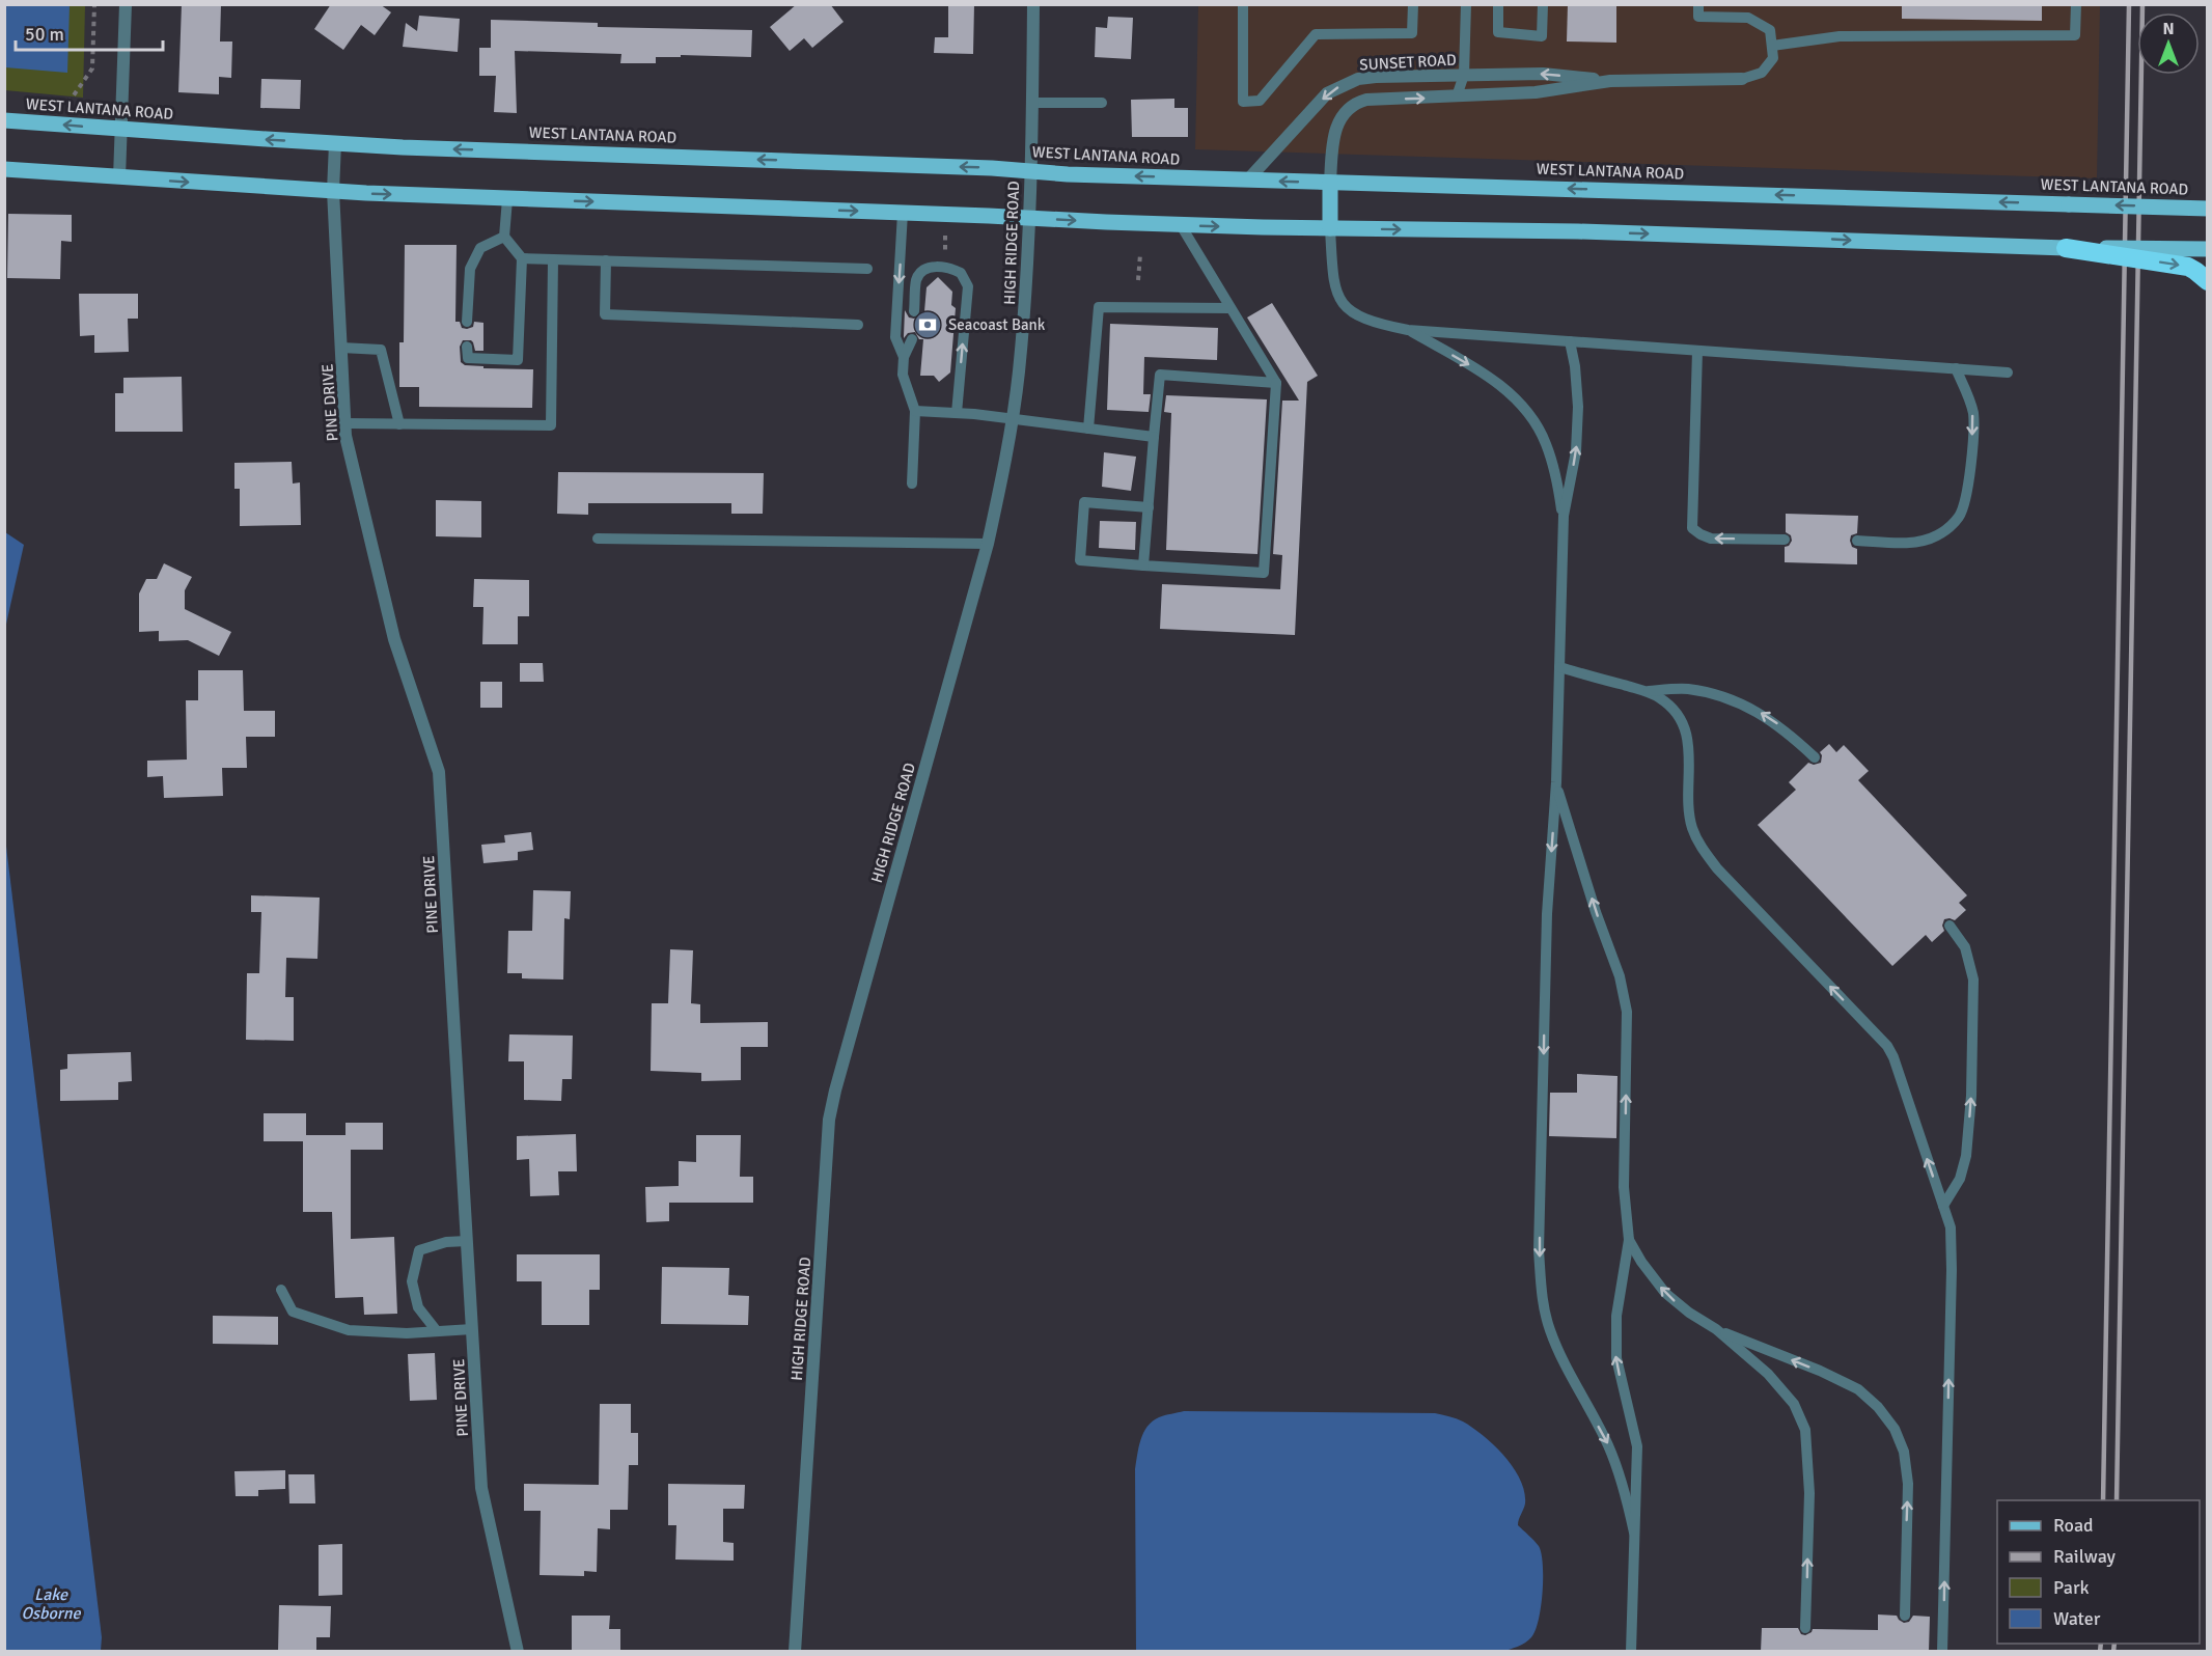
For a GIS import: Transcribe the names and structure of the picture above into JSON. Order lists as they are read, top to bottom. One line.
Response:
{"streets":{"main road":["WEST LANTANA ROAD"],"street":["SUNSET ROAD","HIGH RIDGE ROAD","PINE DRIVE"]},"crossings":[["SUNSET ROAD","WEST LANTANA ROAD"],["WEST LANTANA ROAD","HIGH RIDGE ROAD"],["WEST LANTANA ROAD","PINE DRIVE"]],"water":["Lake Osborne"],"places":{"bank":["Seacoast Bank"]},"legend":["Road","Railway","Park","Water"],"scale_bar":"50 m","north":"top"}
